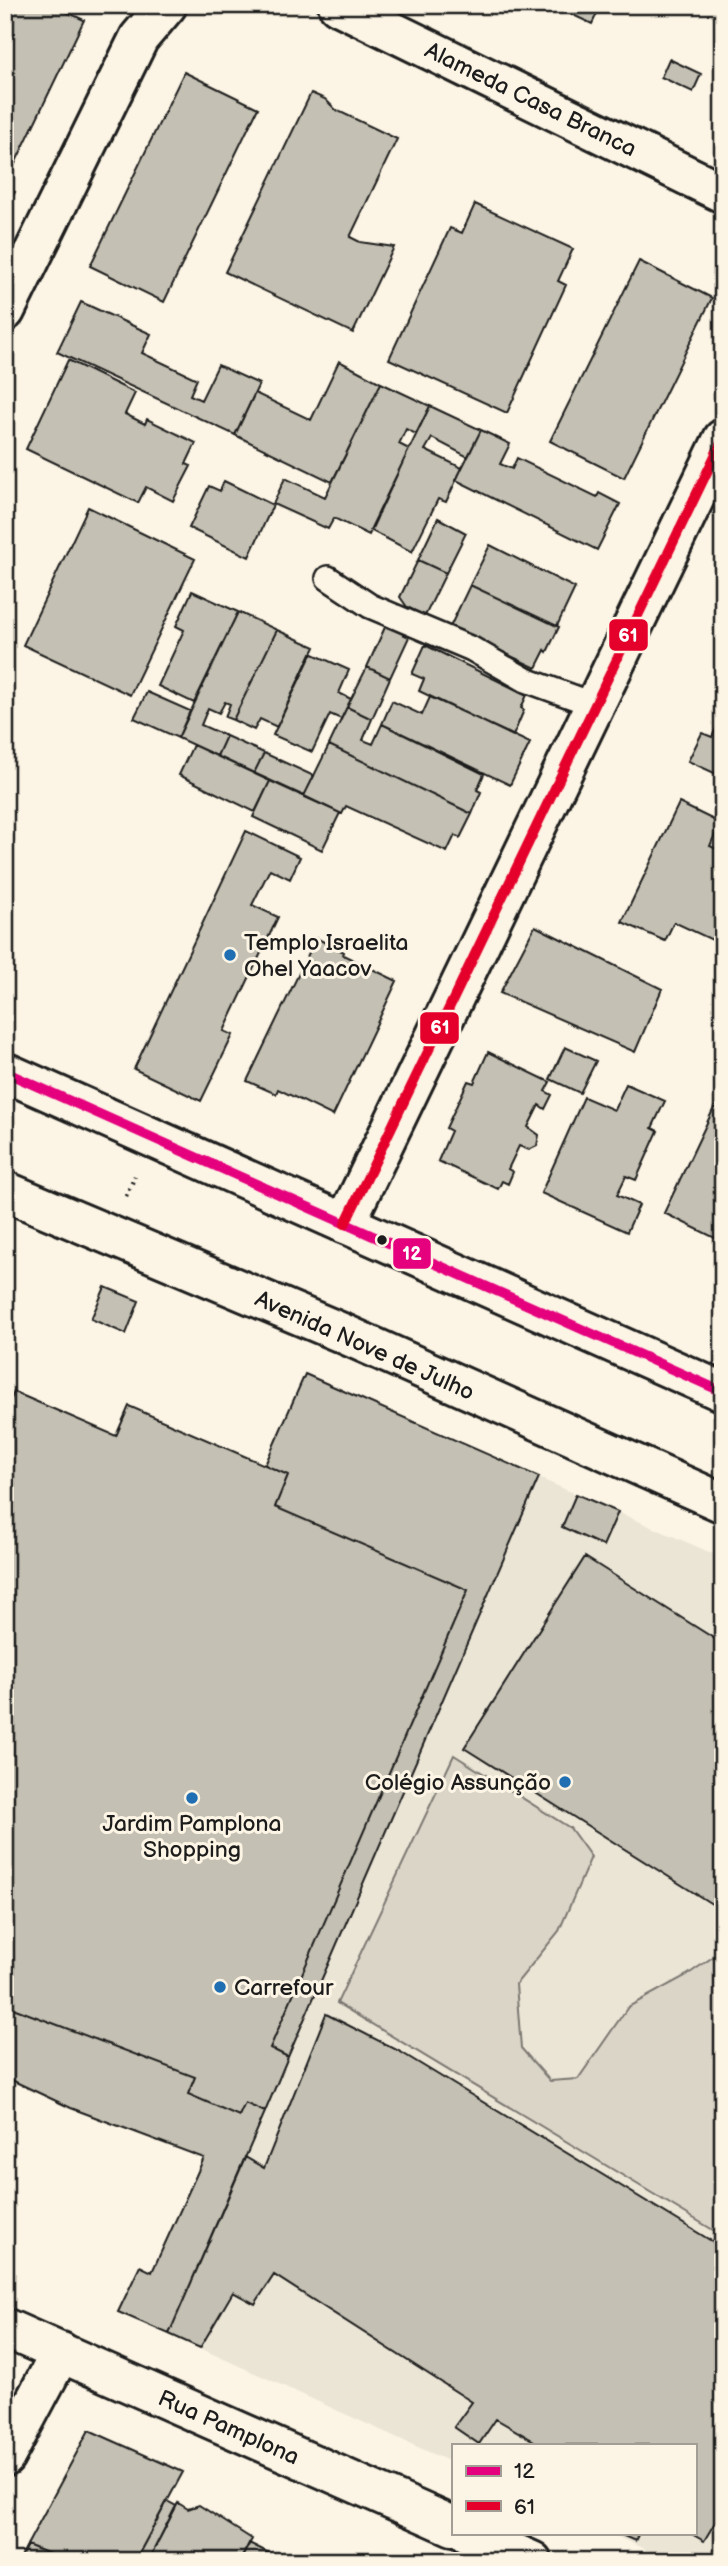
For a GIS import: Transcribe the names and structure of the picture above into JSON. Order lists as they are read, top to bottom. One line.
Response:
{"streets":{"street":["Alameda Casa Branca","Avenida Nove de Julho","Rua Pamplona"]},"places":["Templo Israelita Ohel Yaacov","Colégio Assunção","Jardim Pamplona Shopping","Carrefour"],"lines":["transit line 61","transit line 12"],"legend":["12","61"]}
